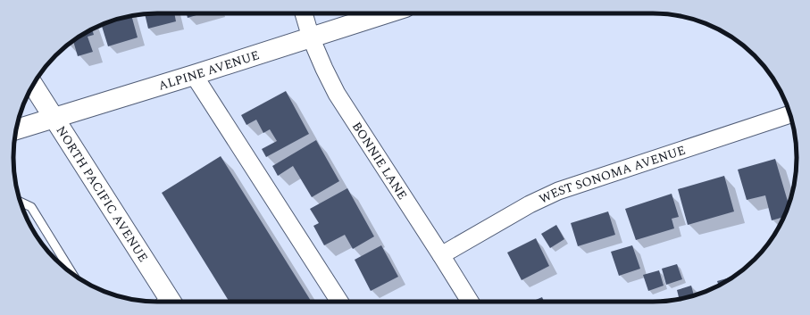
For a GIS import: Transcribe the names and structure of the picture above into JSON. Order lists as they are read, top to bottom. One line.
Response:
{"streets":{"street":["ALPINE AVENUE","BONNIE LANE","WEST SONOMA AVENUE","NORTH PACIFIC AVENUE"]},"crossings":[["ALPINE AVENUE","BONNIE LANE"],["ALPINE AVENUE","NORTH PACIFIC AVENUE"],["BONNIE LANE","WEST SONOMA AVENUE"]]}
